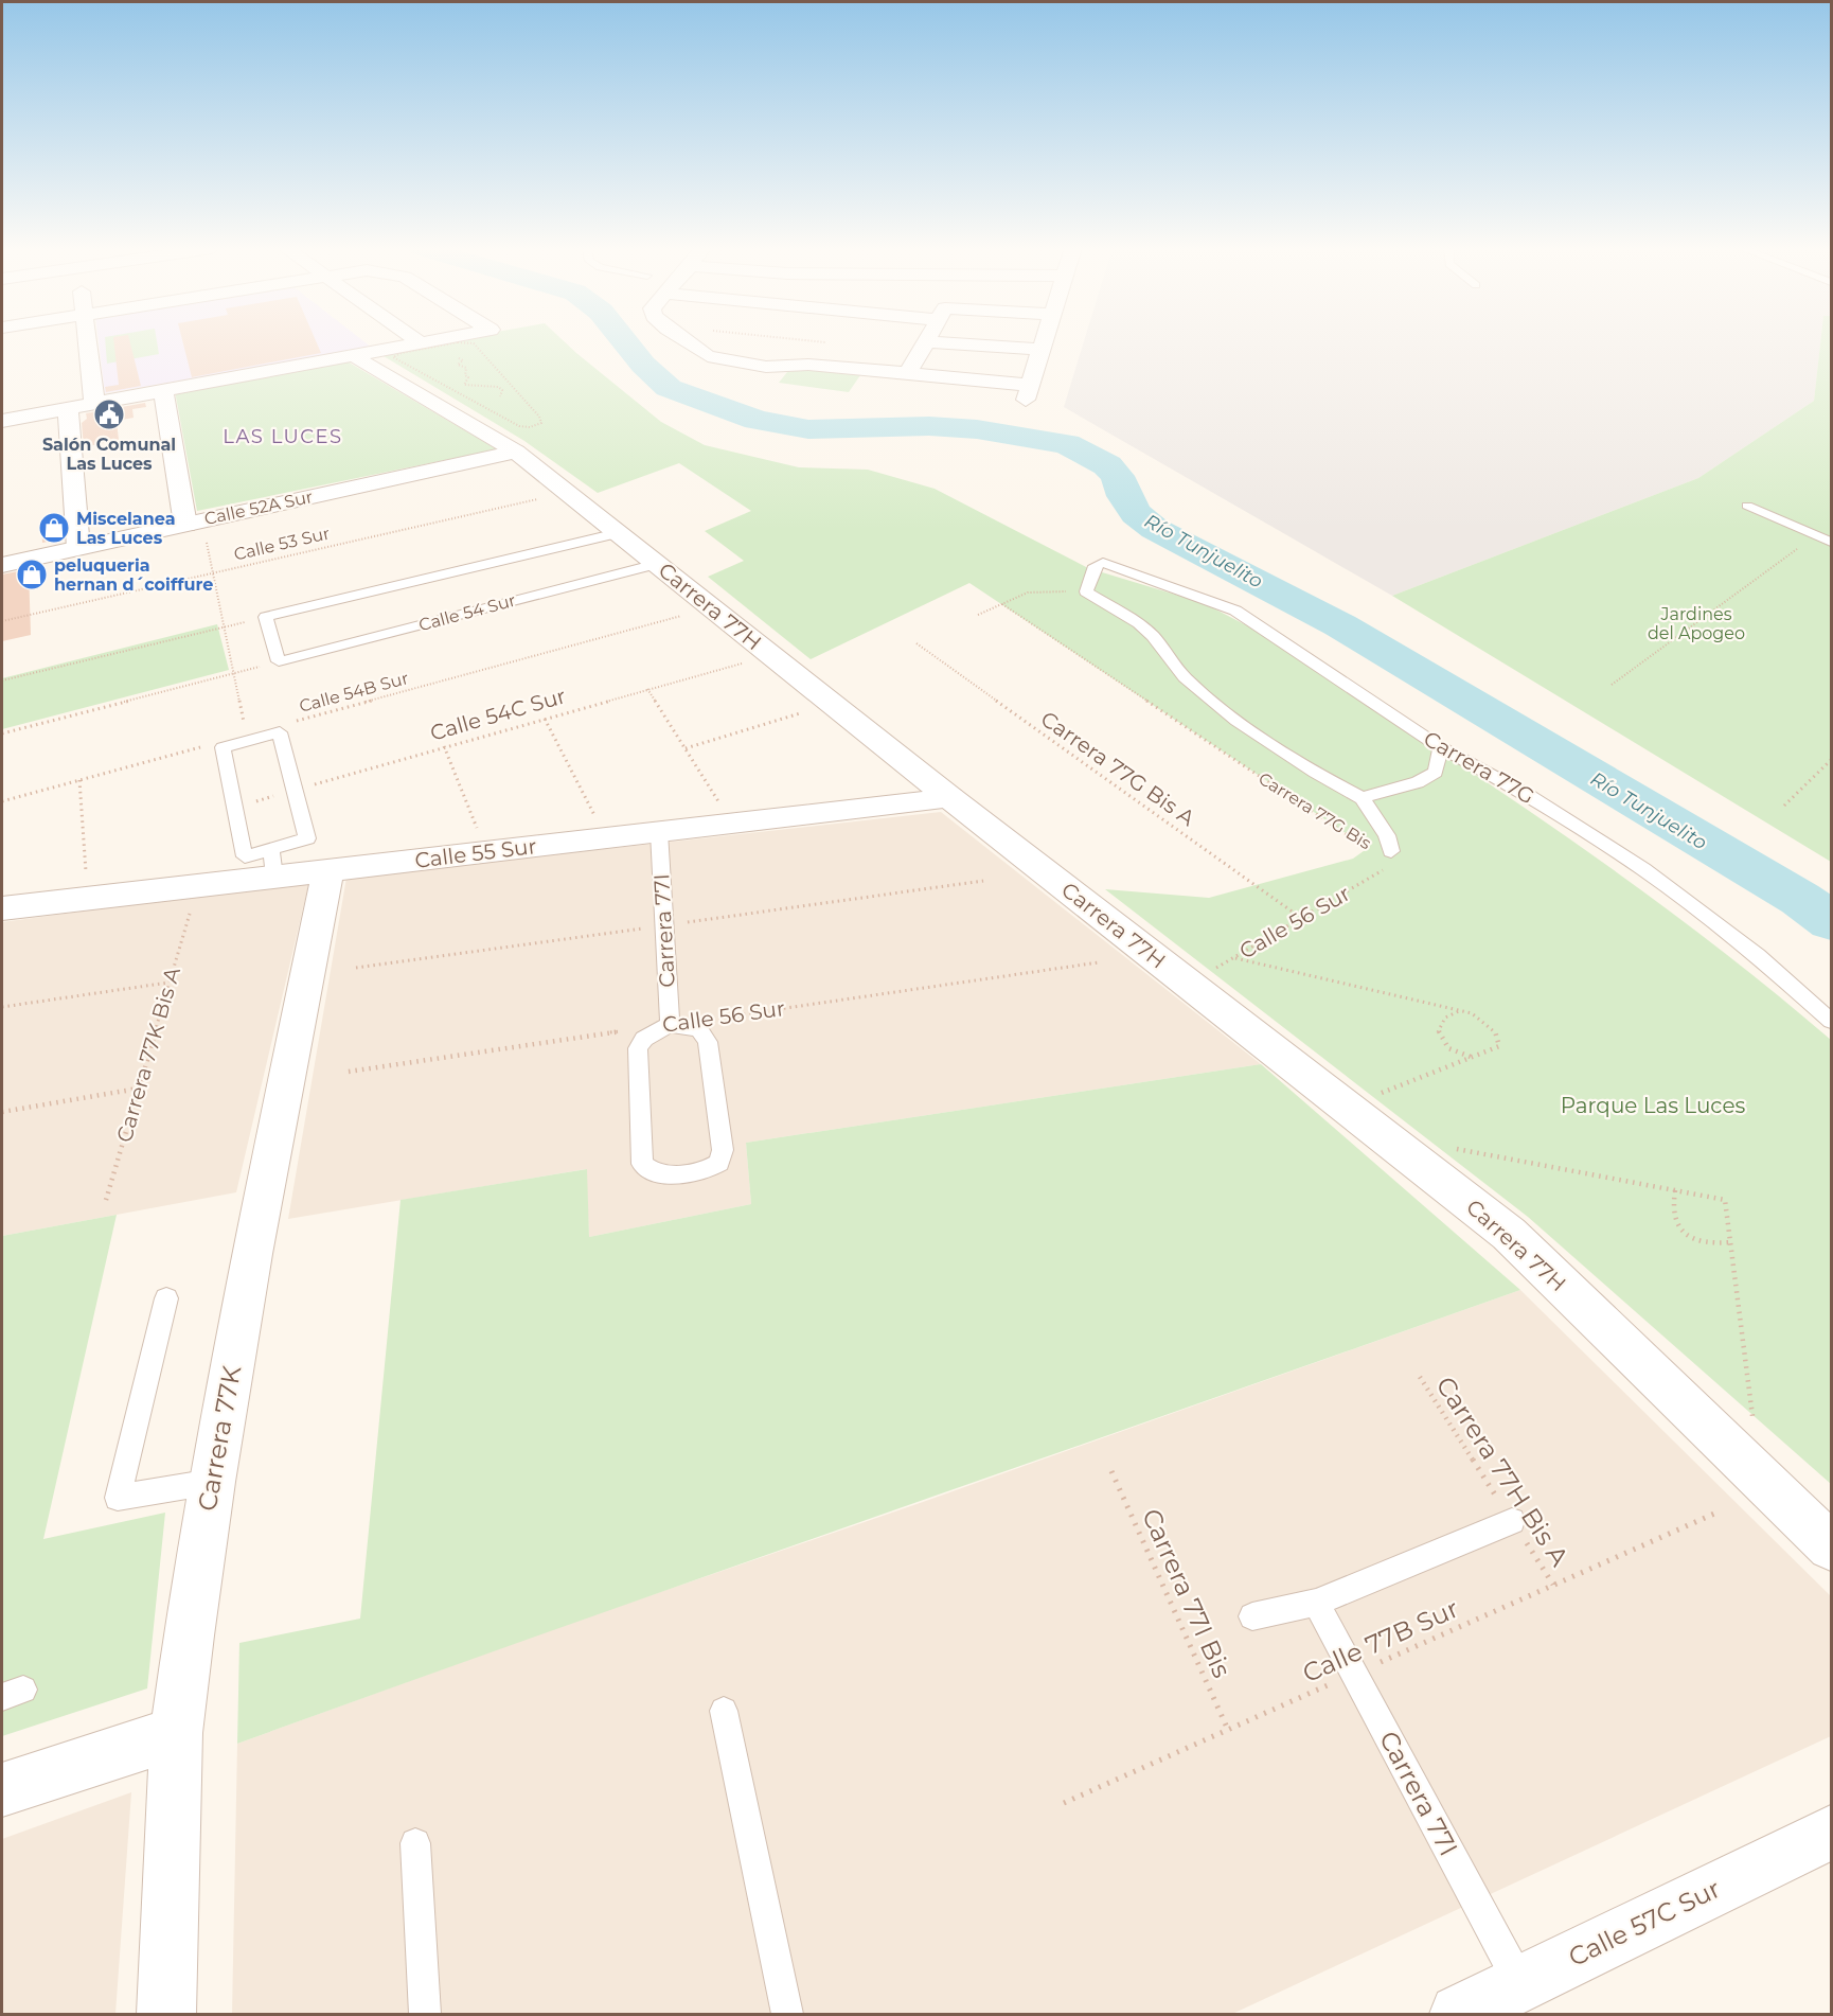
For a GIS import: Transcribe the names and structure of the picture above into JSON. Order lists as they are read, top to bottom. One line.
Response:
{"streets":{"street":["Calle 52A Sur","Carrera 77H","Calle 55 Sur","Carrera 77K","Calle 57C Sur"],"lane":["Calle 54 Sur","Carrera 77G","Carrera 77G Bis","Carrera 77I"],"path":["Calle 53 Sur","Calle 54B Sur","Calle 54C Sur","Carrera 77G Bis A","Calle 56 Sur","Carrera 77K Bis A","Carrera 77H Bis A","Carrera 77I Bis","Calle 77B Sur"]},"crossings":[["Calle 52A Sur","Carrera 77H"],["Calle 53 Sur","Carrera 77H"],["Carrera 77H","Calle 54 Sur"],["Carrera 77H","Calle 54B Sur"],["Carrera 77H","Calle 54C Sur"],["Carrera 77H","Calle 55 Sur"],["Carrera 77H","Calle 56 Sur"],["Carrera 77G","Carrera 77G Bis"],["Carrera 77G Bis A","Calle 56 Sur"],["Carrera 77G Bis","Calle 56 Sur"],["Calle 55 Sur","Carrera 77I"],["Calle 55 Sur","Carrera 77K"],["Calle 56 Sur","Carrera 77I"],["Carrera 77I","Calle 77B Sur"],["Carrera 77I","Calle 57C Sur"],["Carrera 77H Bis A","Calle 77B Sur"],["Carrera 77I Bis","Calle 77B Sur"]],"districts":["LAS LUCES"],"water":["Río Tunjuelito"],"parks":["Jardines del Apogeo","Parque Las Luces"],"places":{"public building":["Salón Comunal Las Luces"],"shop":["Miscelanea Las Luces","peluqueria hernan d´coiffure"]}}
